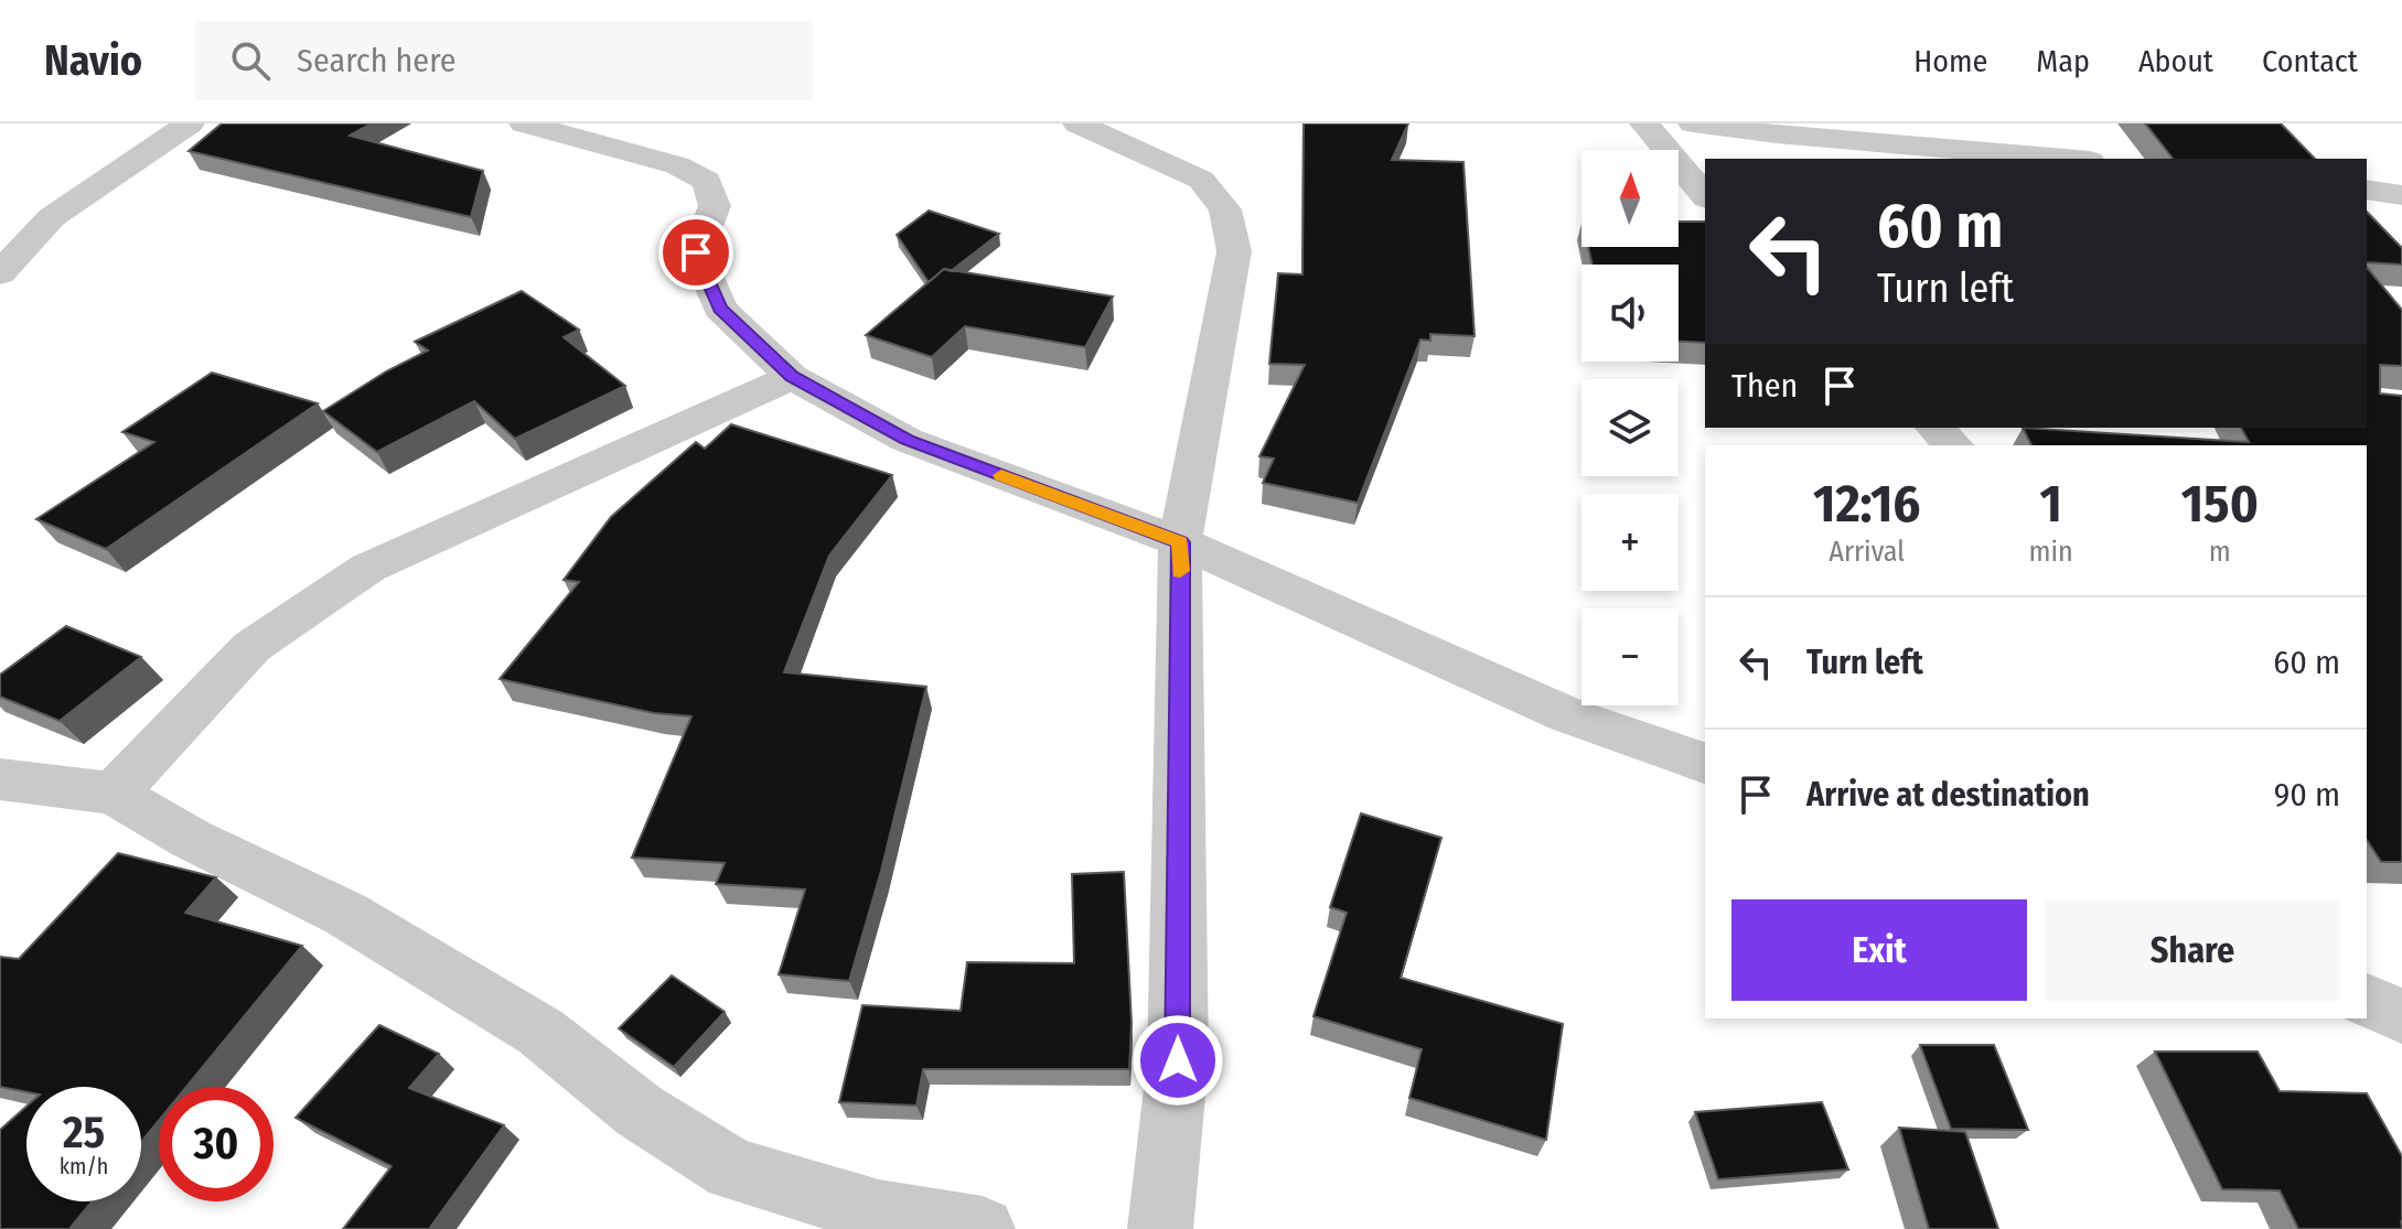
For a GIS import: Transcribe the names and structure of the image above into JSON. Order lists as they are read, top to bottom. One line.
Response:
{"north":"top","page":{"header":"Navio","search":"Search here","nav":["Home","Map","About","Contact"],"map_buttons":["+","−"],"turn":["60 m","Turn left"],"then":"Then","eta":["12:16","Arrival","1","min","150","m"],"list":[{"name":"Turn left","value":"60 m"},{"name":"Arrive at destination","value":"90 m"}],"buttons":["Exit","Share"],"speed":"25 km/h","limit":"30"}}
